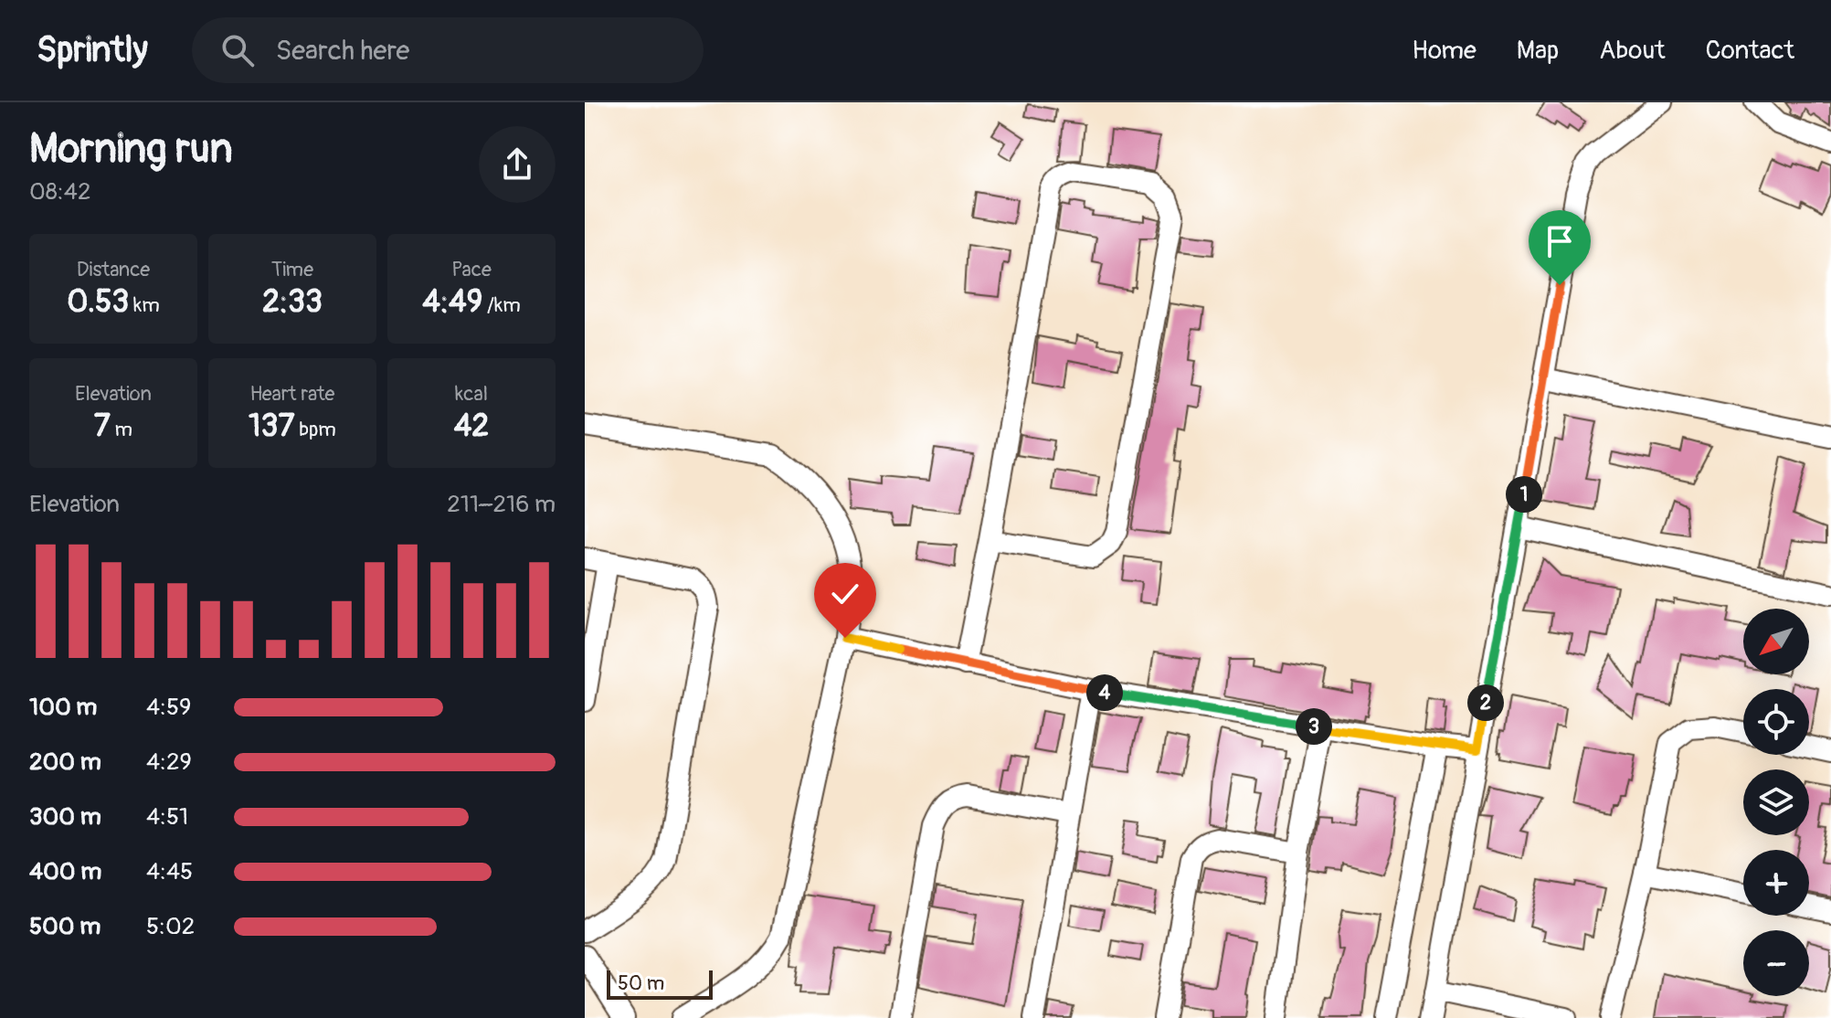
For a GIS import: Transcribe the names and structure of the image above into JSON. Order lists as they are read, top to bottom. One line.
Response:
{"scale_bar":"50 m","north":"bottom left","page":{"header":"Sprintly","search":"Search here","nav":["Home","Map","About","Contact"],"heading":["Morning run","08:42"],"stats":[["Distance","0.53 km"],["Time","2:33"],["Pace","4:49 /km"],["Elevation","7 m"],["Heart rate","137 bpm"],["kcal","42"]],"chart":["Elevation","211–216 m"],"pins":["1","4","2","3"],"map_buttons":["+","−"],"list":[{"name":"100 m","note":"4:59"},{"name":"200 m","note":"4:29"},{"name":"300 m","note":"4:51"},{"name":"400 m","note":"4:45"},{"name":"500 m","note":"5:02"}],"scale":"50 m"}}
